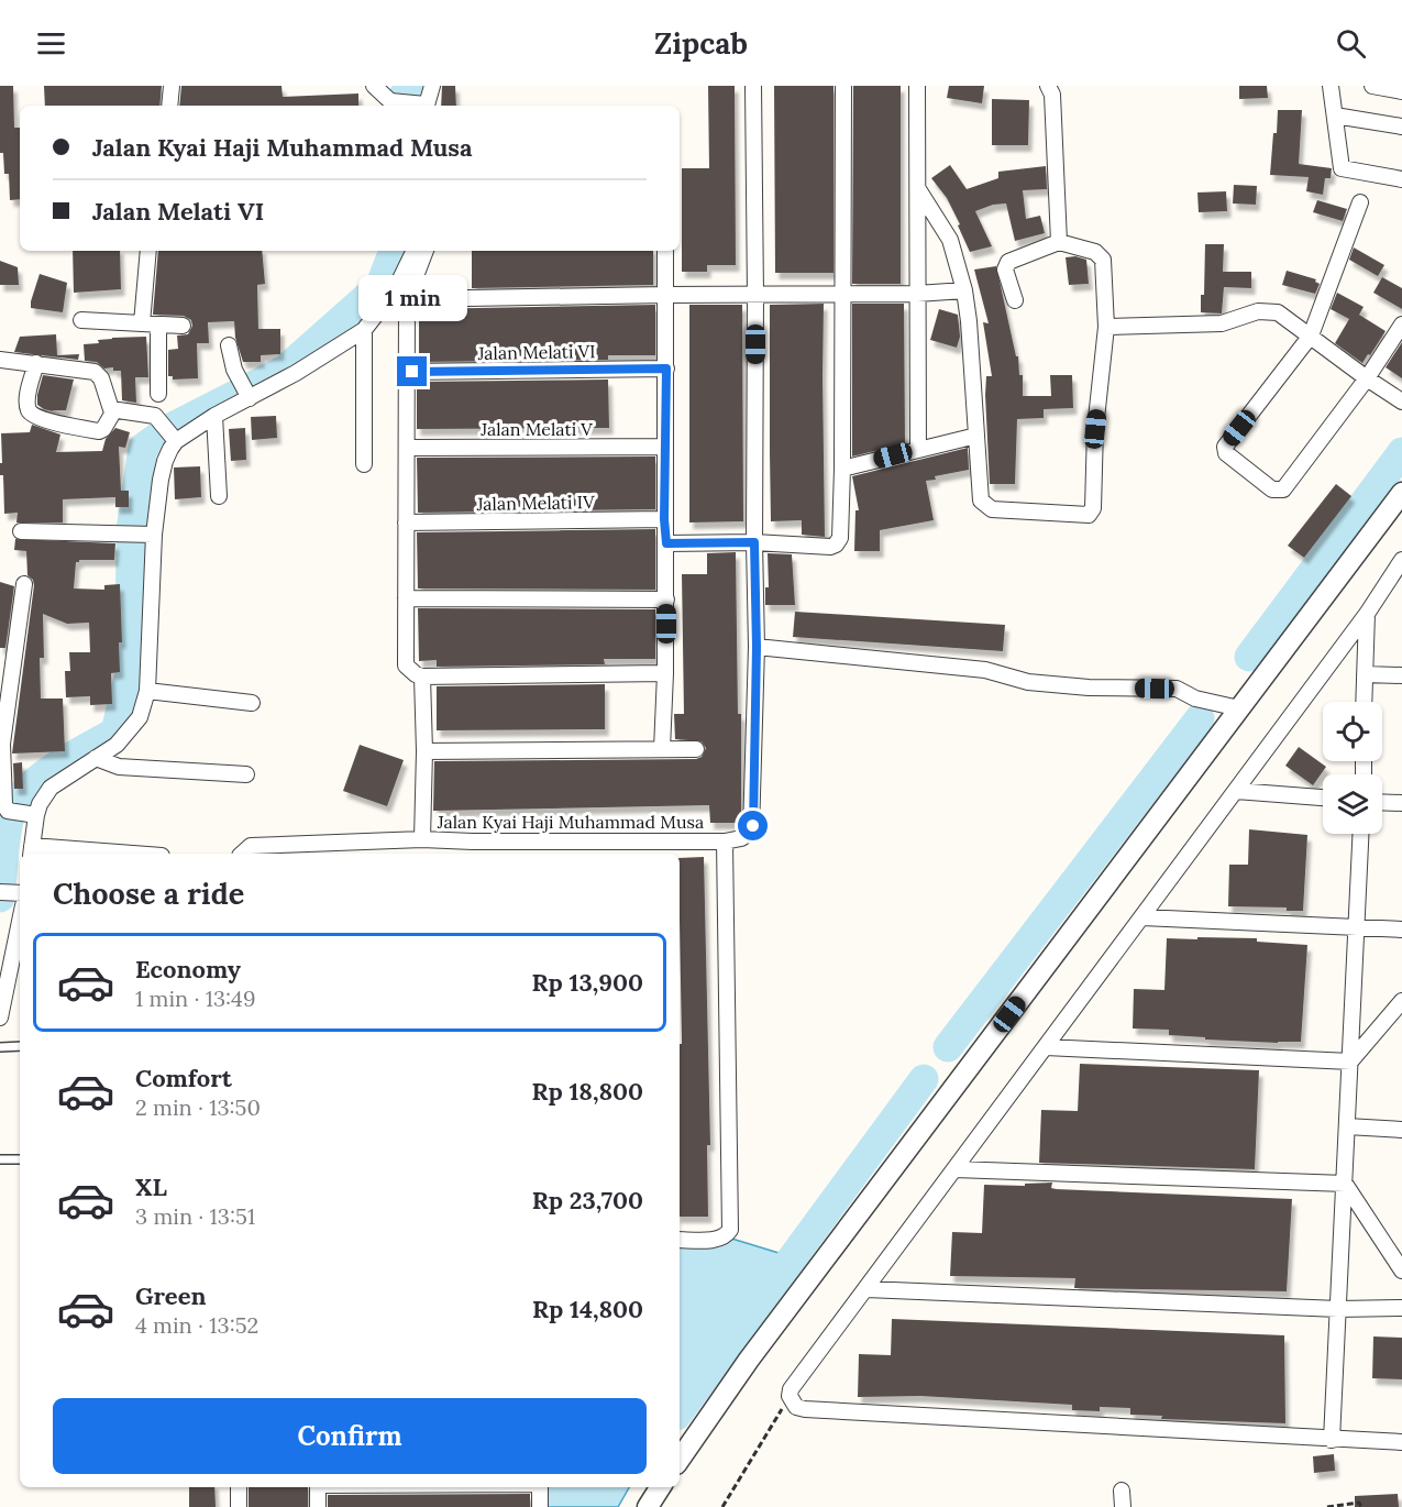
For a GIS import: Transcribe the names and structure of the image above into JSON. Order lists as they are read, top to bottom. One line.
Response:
{"streets":{"street":["Jalan Melati VI","Jalan Melati V","Jalan Melati IV","Jalan Kyai Haji Muhammad Musa"]},"page":{"header":"Zipcab","banner":["Jalan Kyai Haji Muhammad Musa","Jalan Melati VI"],"bubble":"1 min","heading":"Choose a ride","list":[{"name":"Economy","note":"1 min · 13:49","value":"Rp 13,900"},{"name":"Comfort","note":"2 min · 13:50","value":"Rp 18,800"},{"name":"XL","note":"3 min · 13:51","value":"Rp 23,700"},{"name":"Green","note":"4 min · 13:52","value":"Rp 14,800"}],"buttons":"Confirm"}}
